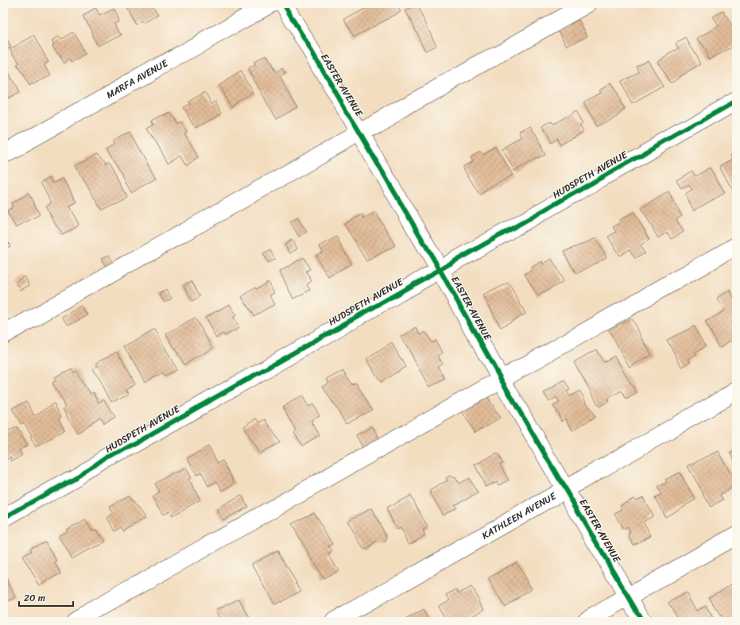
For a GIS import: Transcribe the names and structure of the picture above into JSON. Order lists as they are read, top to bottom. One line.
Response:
{"streets":{"street":["MARFA AVENUE","EASTER AVENUE","HUDSPETH AVENUE","KATHLEEN AVENUE"]},"crossings":[["EASTER AVENUE","HUDSPETH AVENUE"],["EASTER AVENUE","KATHLEEN AVENUE"]],"scale_bar":"20 m"}
